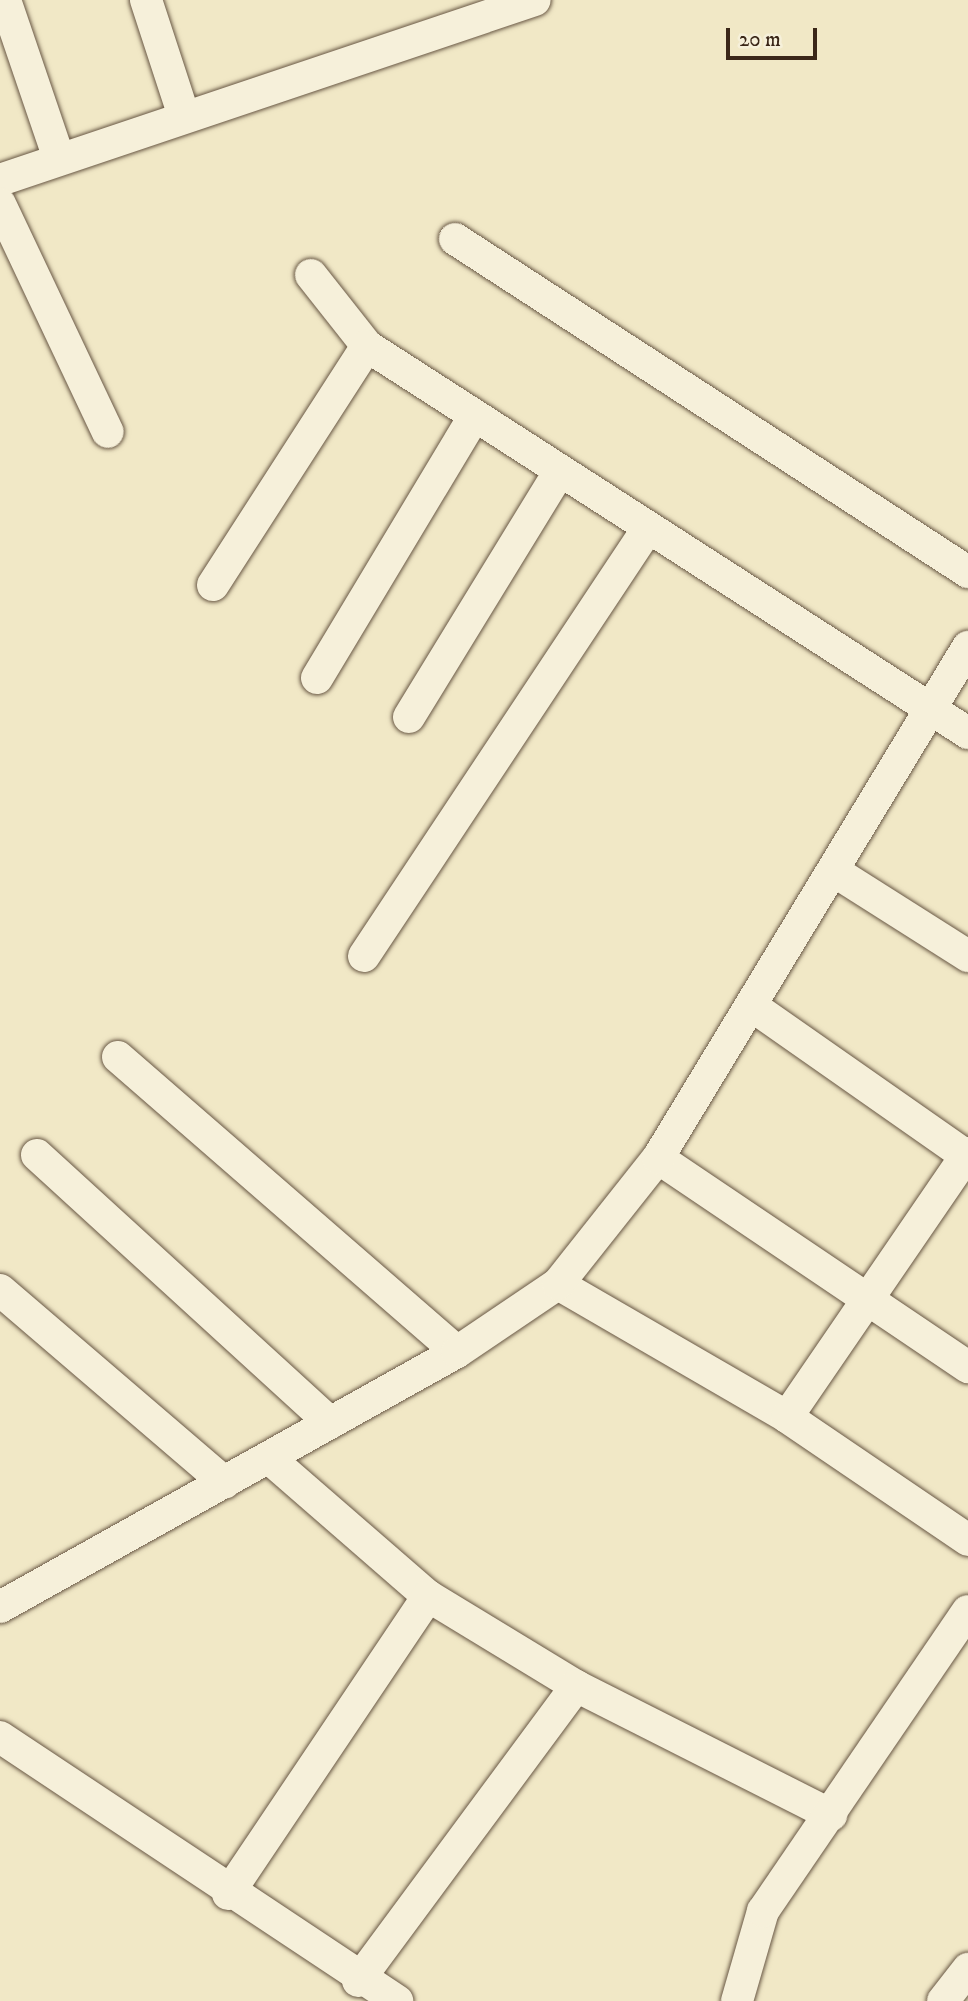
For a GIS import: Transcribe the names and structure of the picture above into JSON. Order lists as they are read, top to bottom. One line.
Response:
{"scale_bar":"20 m"}
